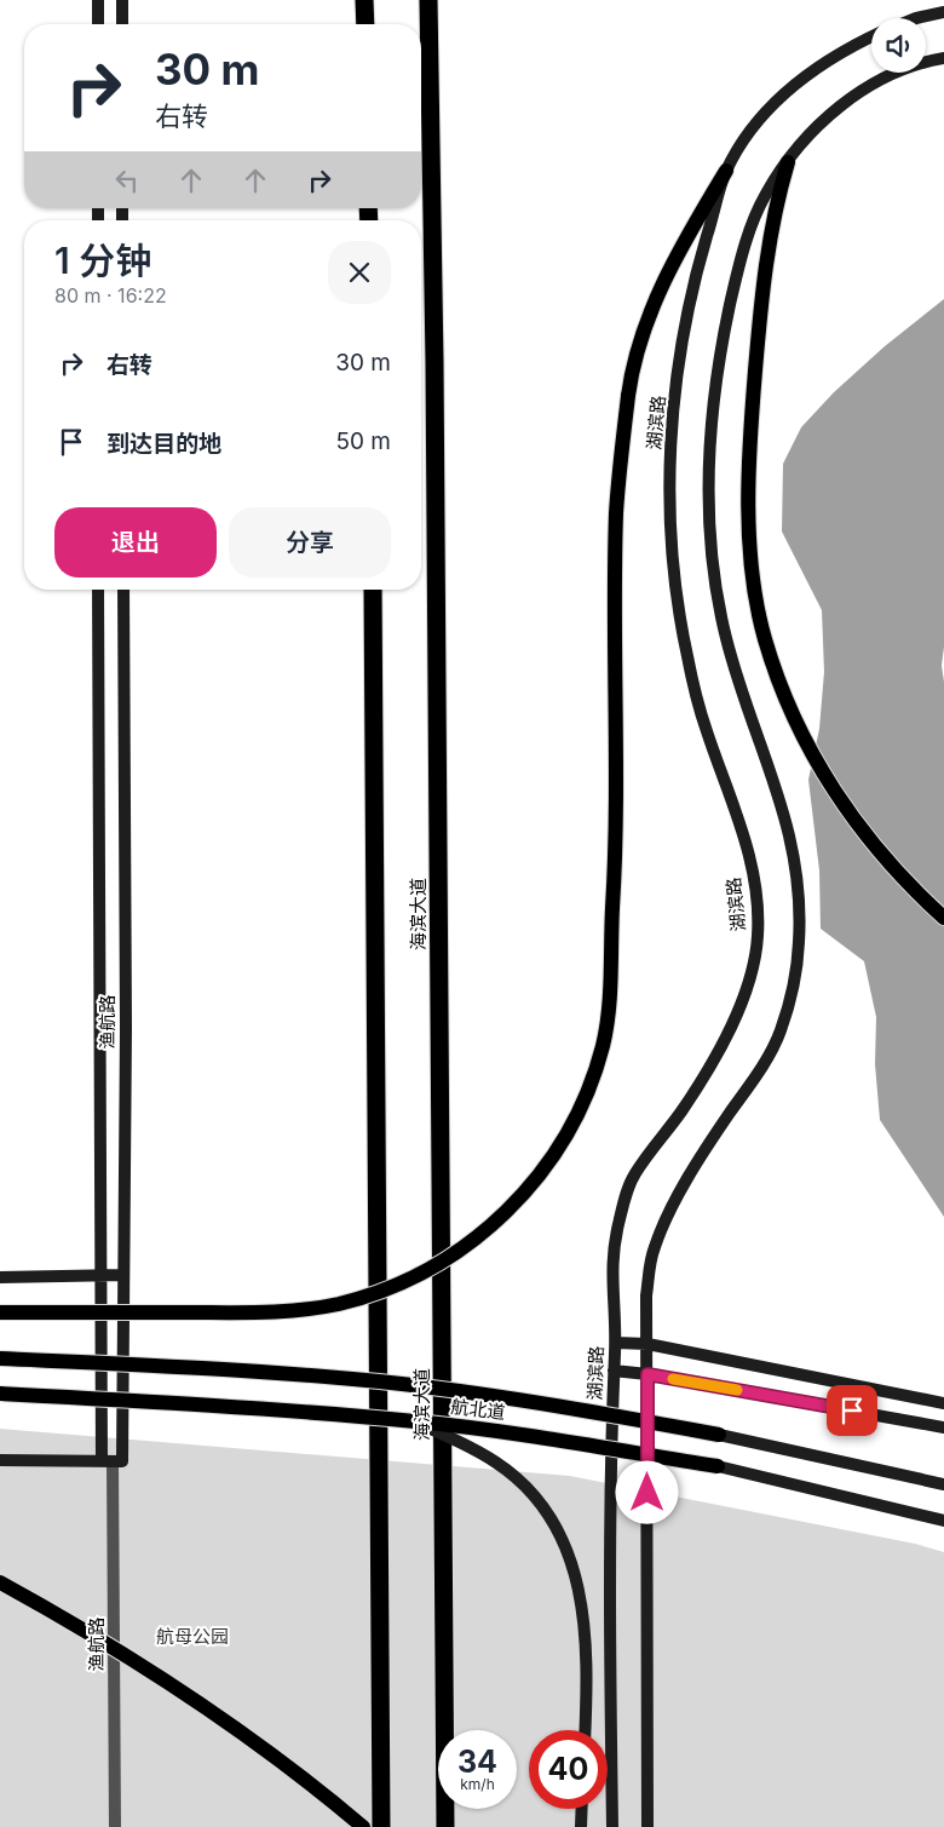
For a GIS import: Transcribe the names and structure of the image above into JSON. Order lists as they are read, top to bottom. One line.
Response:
{"streets":{"highway":["海滨大道"],"main road":["航北道"],"street":["湖滨路","渔航路"]},"parks":["航母公园"],"page":{"turn":["30 m","右转"],"heading":["1 分钟","80 m · 16:22"],"list":[{"name":"右转","value":"30 m"},{"name":"到达目的地","value":"50 m"}],"buttons":["退出","分享"],"speed":"34 km/h","limit":"40"}}
